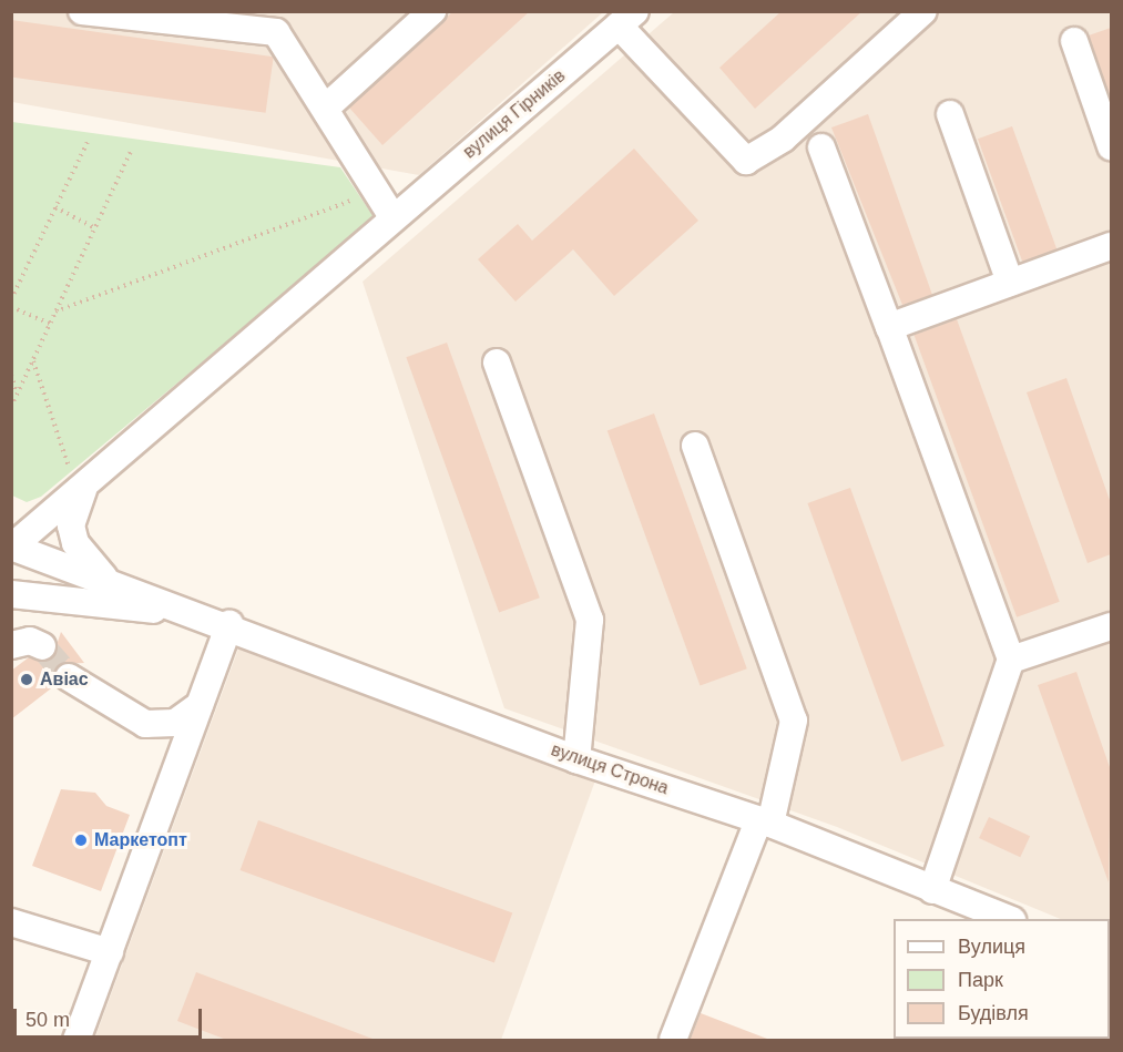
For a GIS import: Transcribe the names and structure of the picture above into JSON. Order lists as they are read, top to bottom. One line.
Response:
{"streets":{"street":["вулиця Гірників","вулиця Строна"]},"places":["Авіас","Маркетопт"],"legend":["Вулиця","Парк","Будівля"],"scale_bar":"50 m"}
